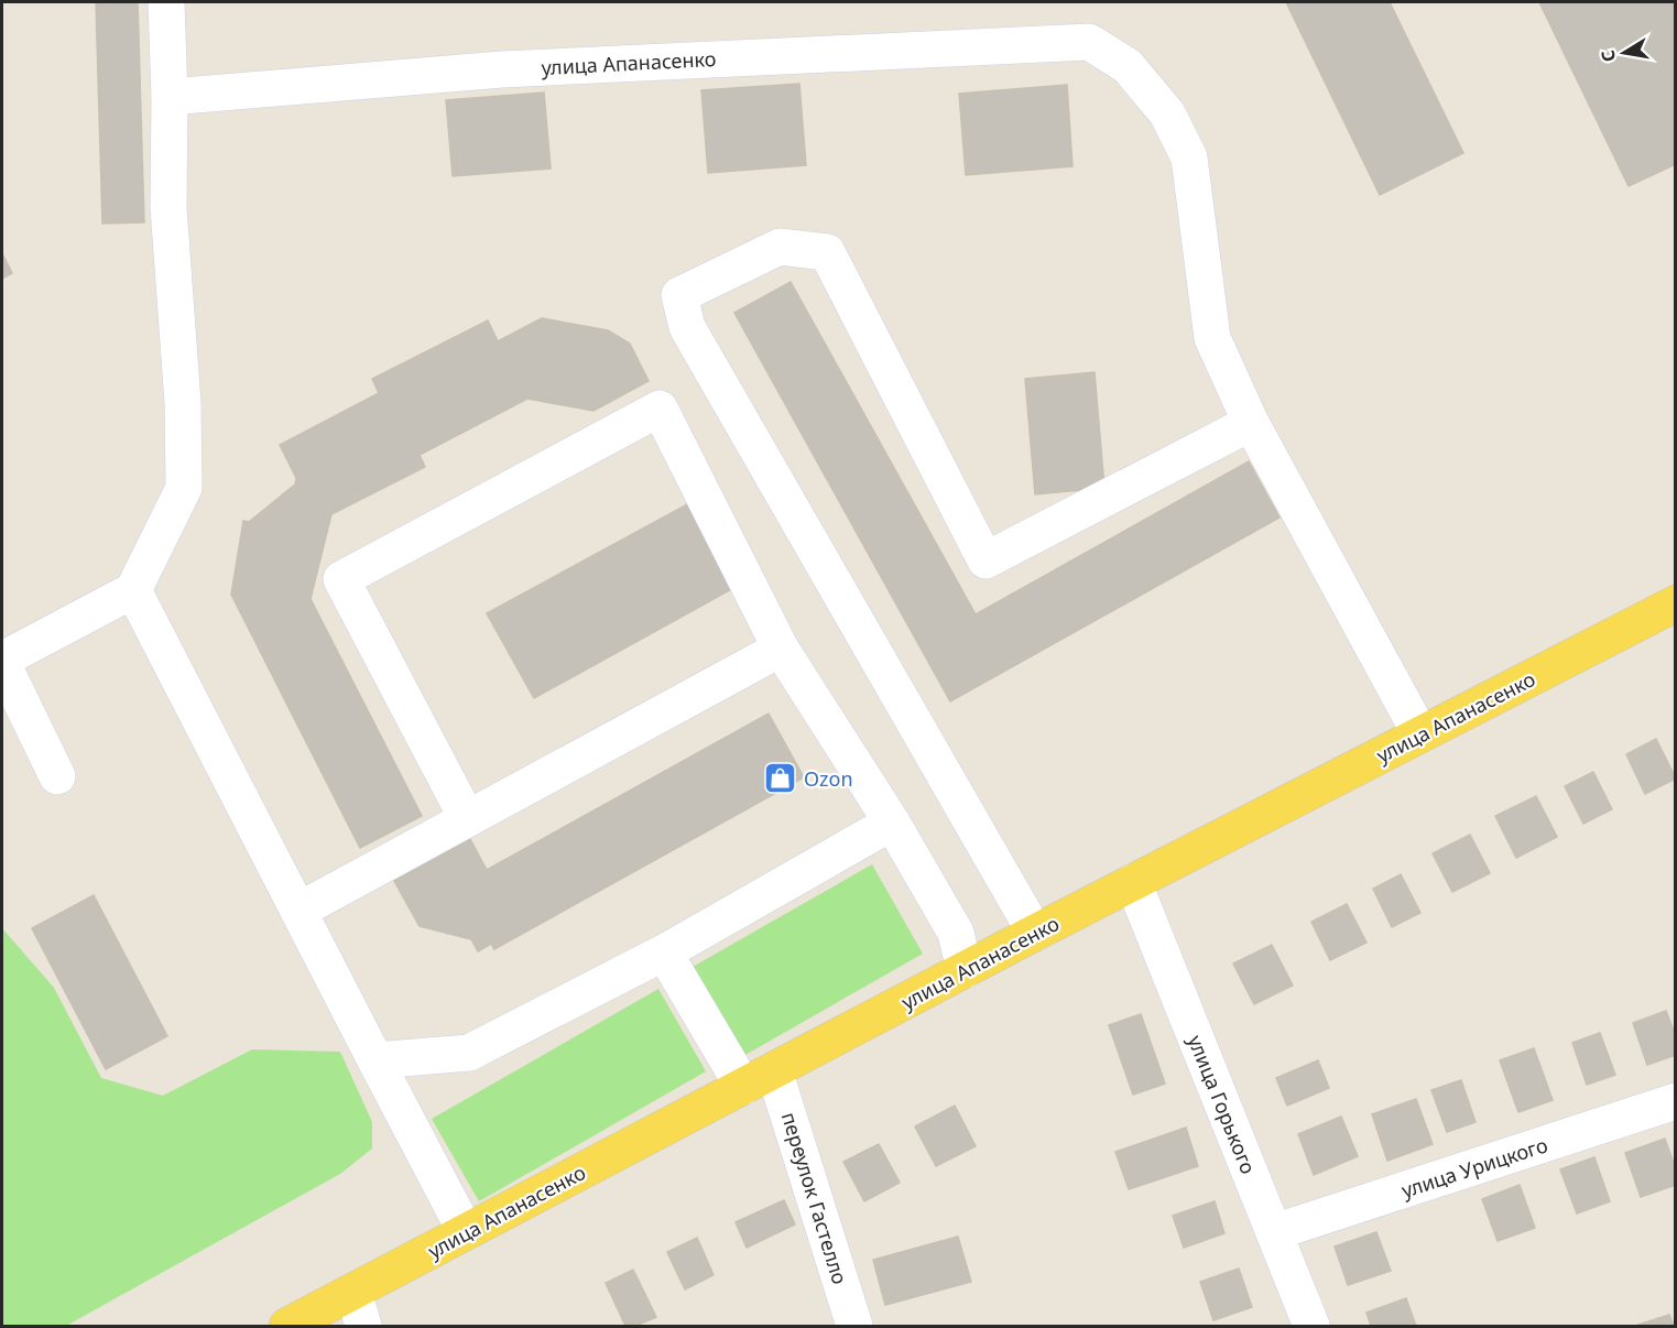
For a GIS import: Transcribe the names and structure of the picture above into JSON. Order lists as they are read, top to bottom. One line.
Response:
{"streets":{"main road":["улица Апанасенко"],"street":["улица Горького","улица Урицкого","переулок Гастелло"]},"crossings":[["улица Апанасенко","улица Горького"],["улица Апанасенко","переулок Гастелло"],["улица Горького","улица Урицкого"]],"places":{"shop":["Ozon"]},"north":"left"}
